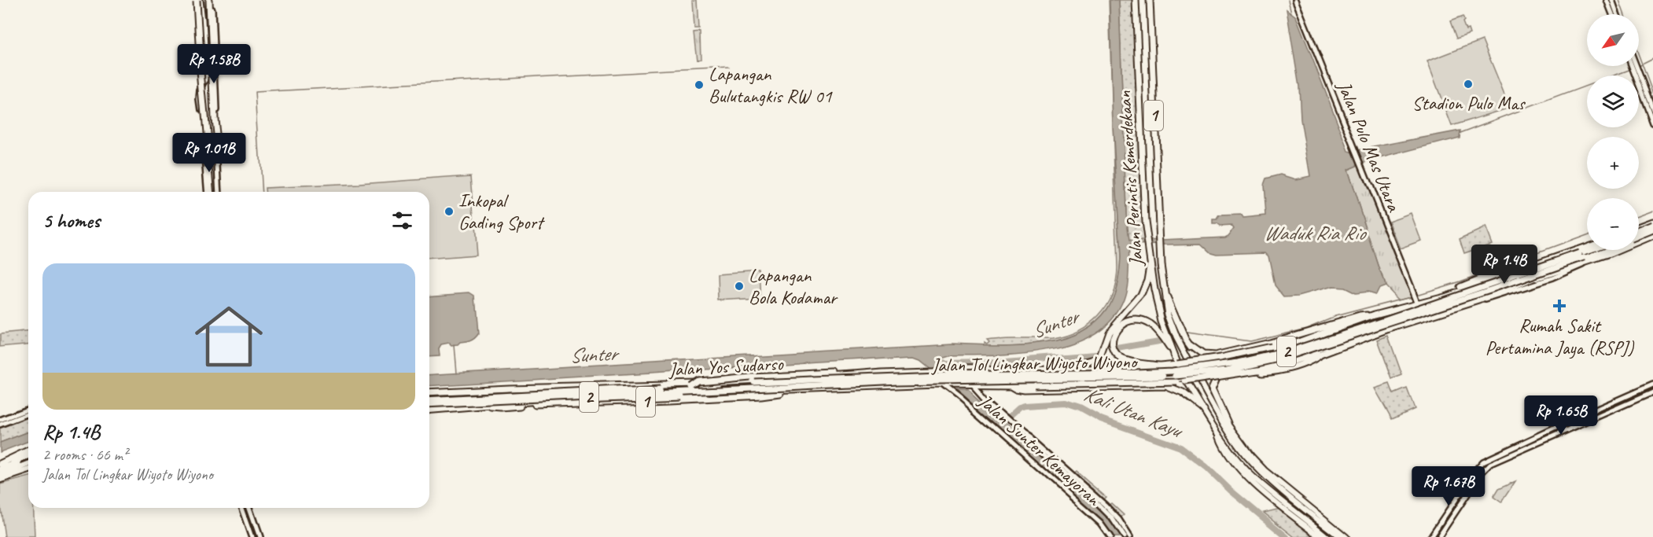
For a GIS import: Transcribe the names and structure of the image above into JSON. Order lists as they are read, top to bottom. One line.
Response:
{"streets":{"highway":["1","Jalan Perintis Kemerdekaan","2","Jalan Tol Lingkar Wiyoto Wiyono","Jalan Yos Sudarso"],"main road":["Jalan Pulo Mas Utara","Jalan Sunter Kemayoran"]},"crossings":[["1","Jalan Pulo Mas Utara"],["1","Jalan Perintis Kemerdekaan"],["1","Jalan Yos Sudarso"],["Jalan Yos Sudarso","Jalan Sunter Kemayoran"]],"water":["Waduk Ria Rio","Sunter","Kali Utan Kayu"],"places":{"other":["Stadion Pulo Mas","Lapangan Bulutangkis RW 01","Inkopal Gading Sport","Lapangan Bola Kodamar"],"health":["Rumah Sakit Pertamina Jaya (RSPJ)"]},"north":"bottom left","page":{"map_buttons":["+","−"],"price":["Rp 1.58B","Rp 1.01B","Rp 1.4B","Rp 1.65B","Rp 1.67B"],"heading":"5 homes","list":[{"name":"Rp 1.4B","note":"2 rooms · 66 m² · Jalan Tol Lingkar Wiyoto Wiyono"}]}}
